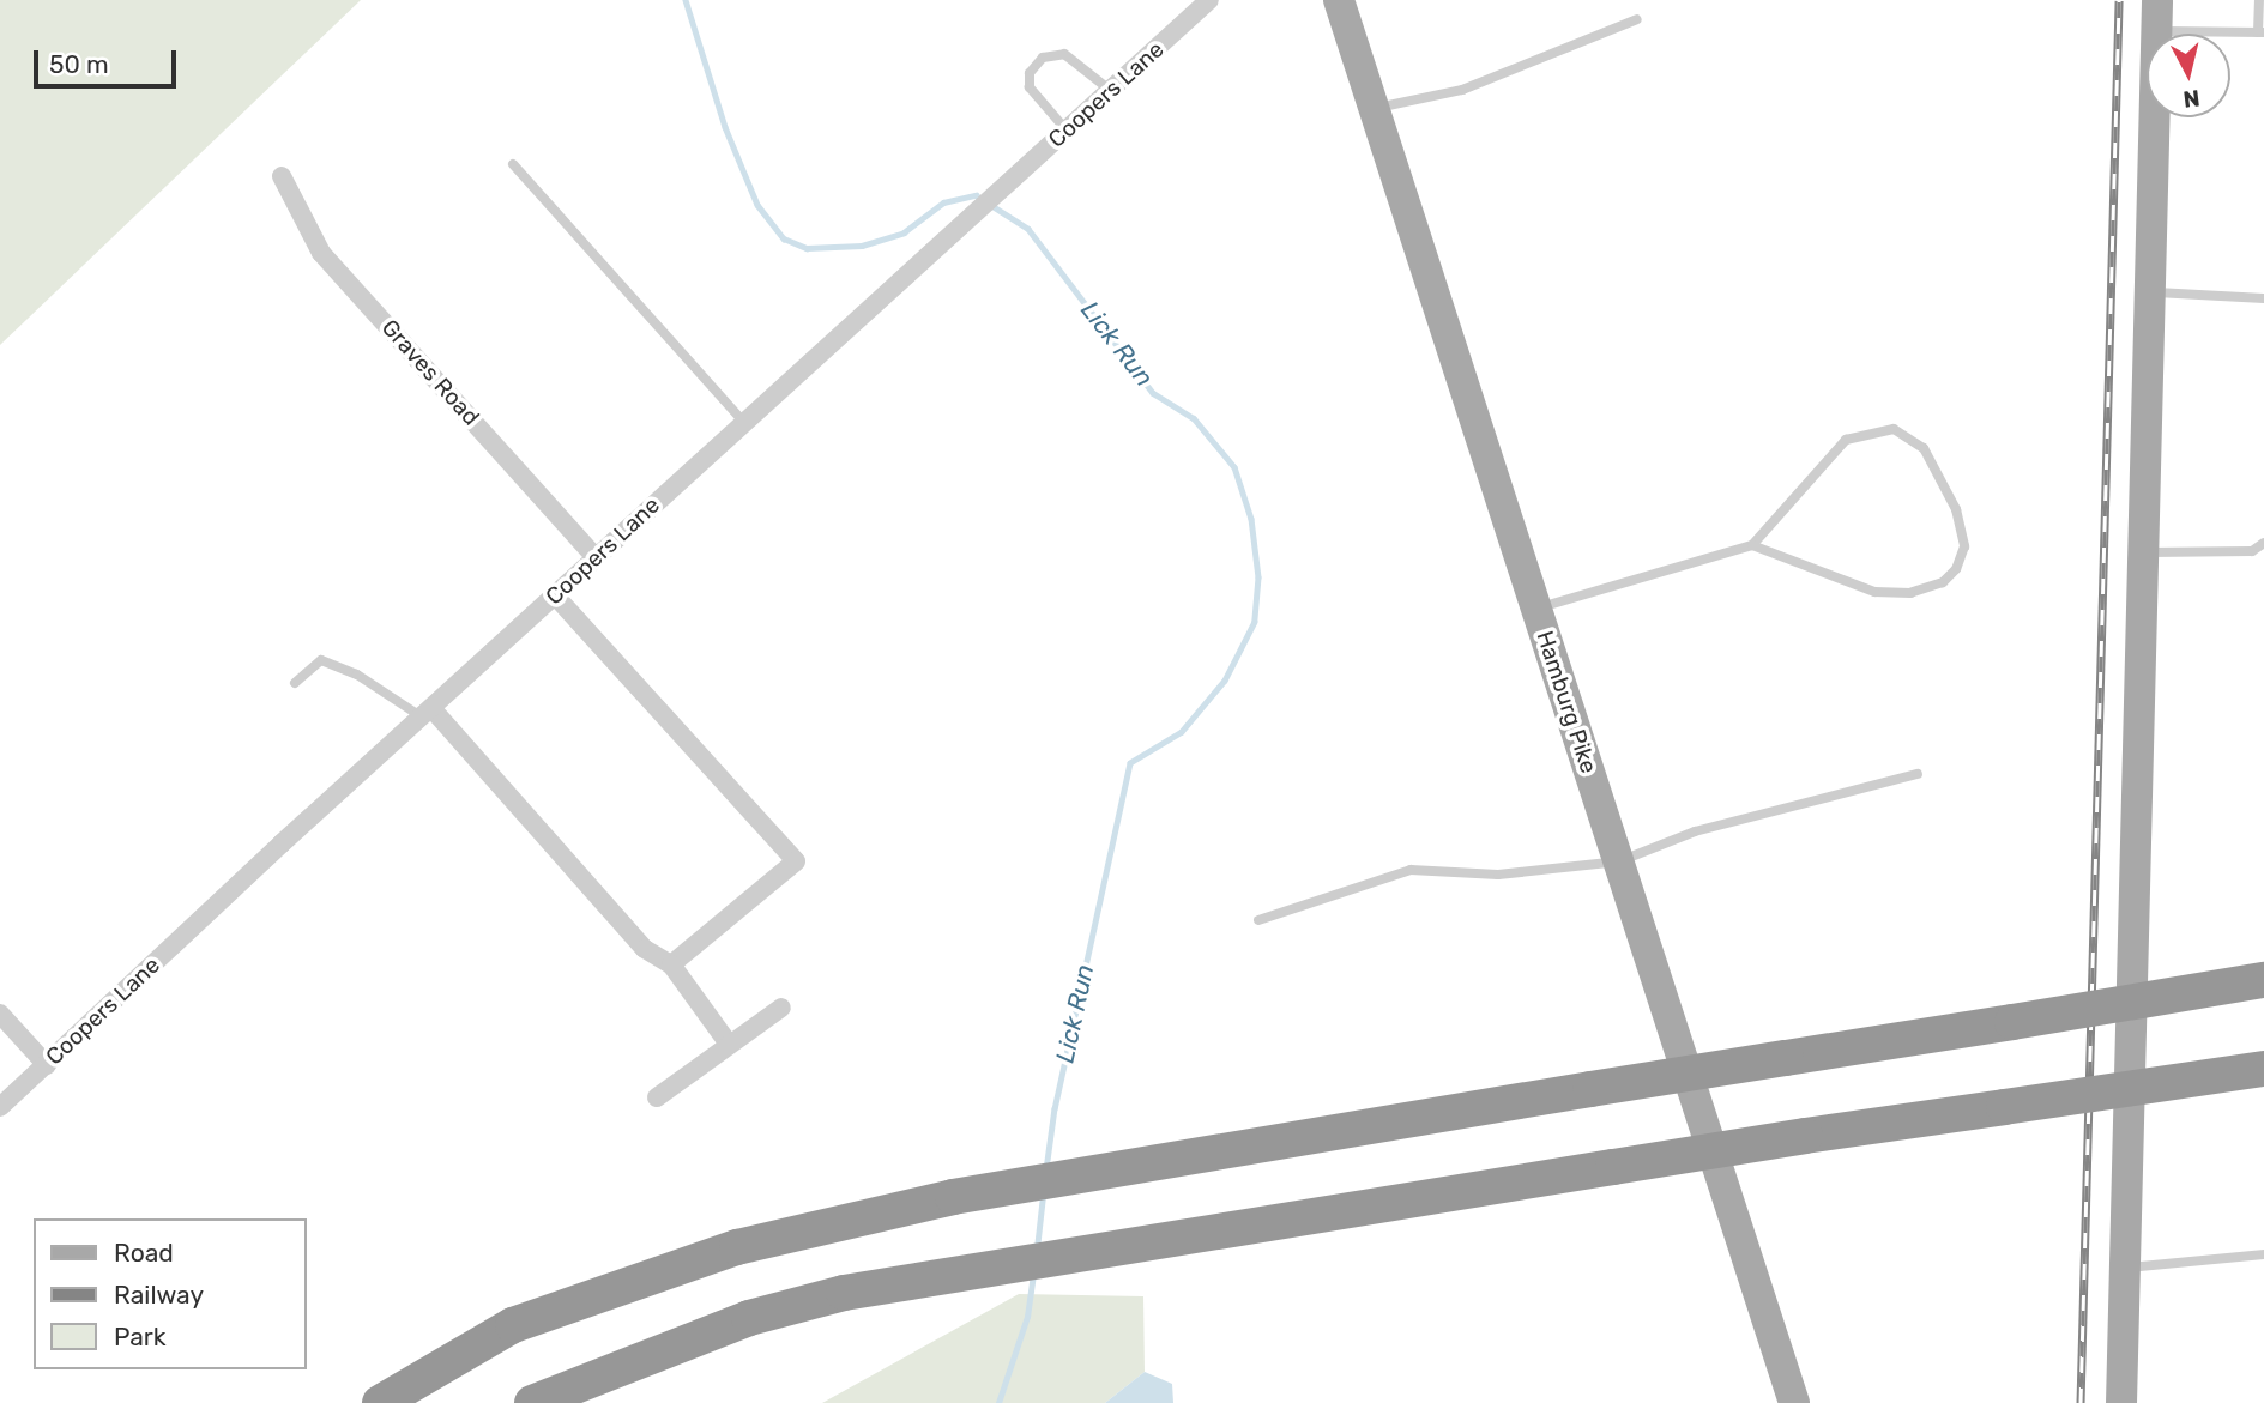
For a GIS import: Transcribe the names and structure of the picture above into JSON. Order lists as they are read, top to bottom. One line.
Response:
{"streets":{"main road":["Hamburg Pike"],"street":["Coopers Lane","Graves Road"]},"crossings":[["Coopers Lane","Graves Road"]],"water":["Lick Run"],"legend":["Road","Railway","Park"],"scale_bar":"50 m","north":"bottom"}
